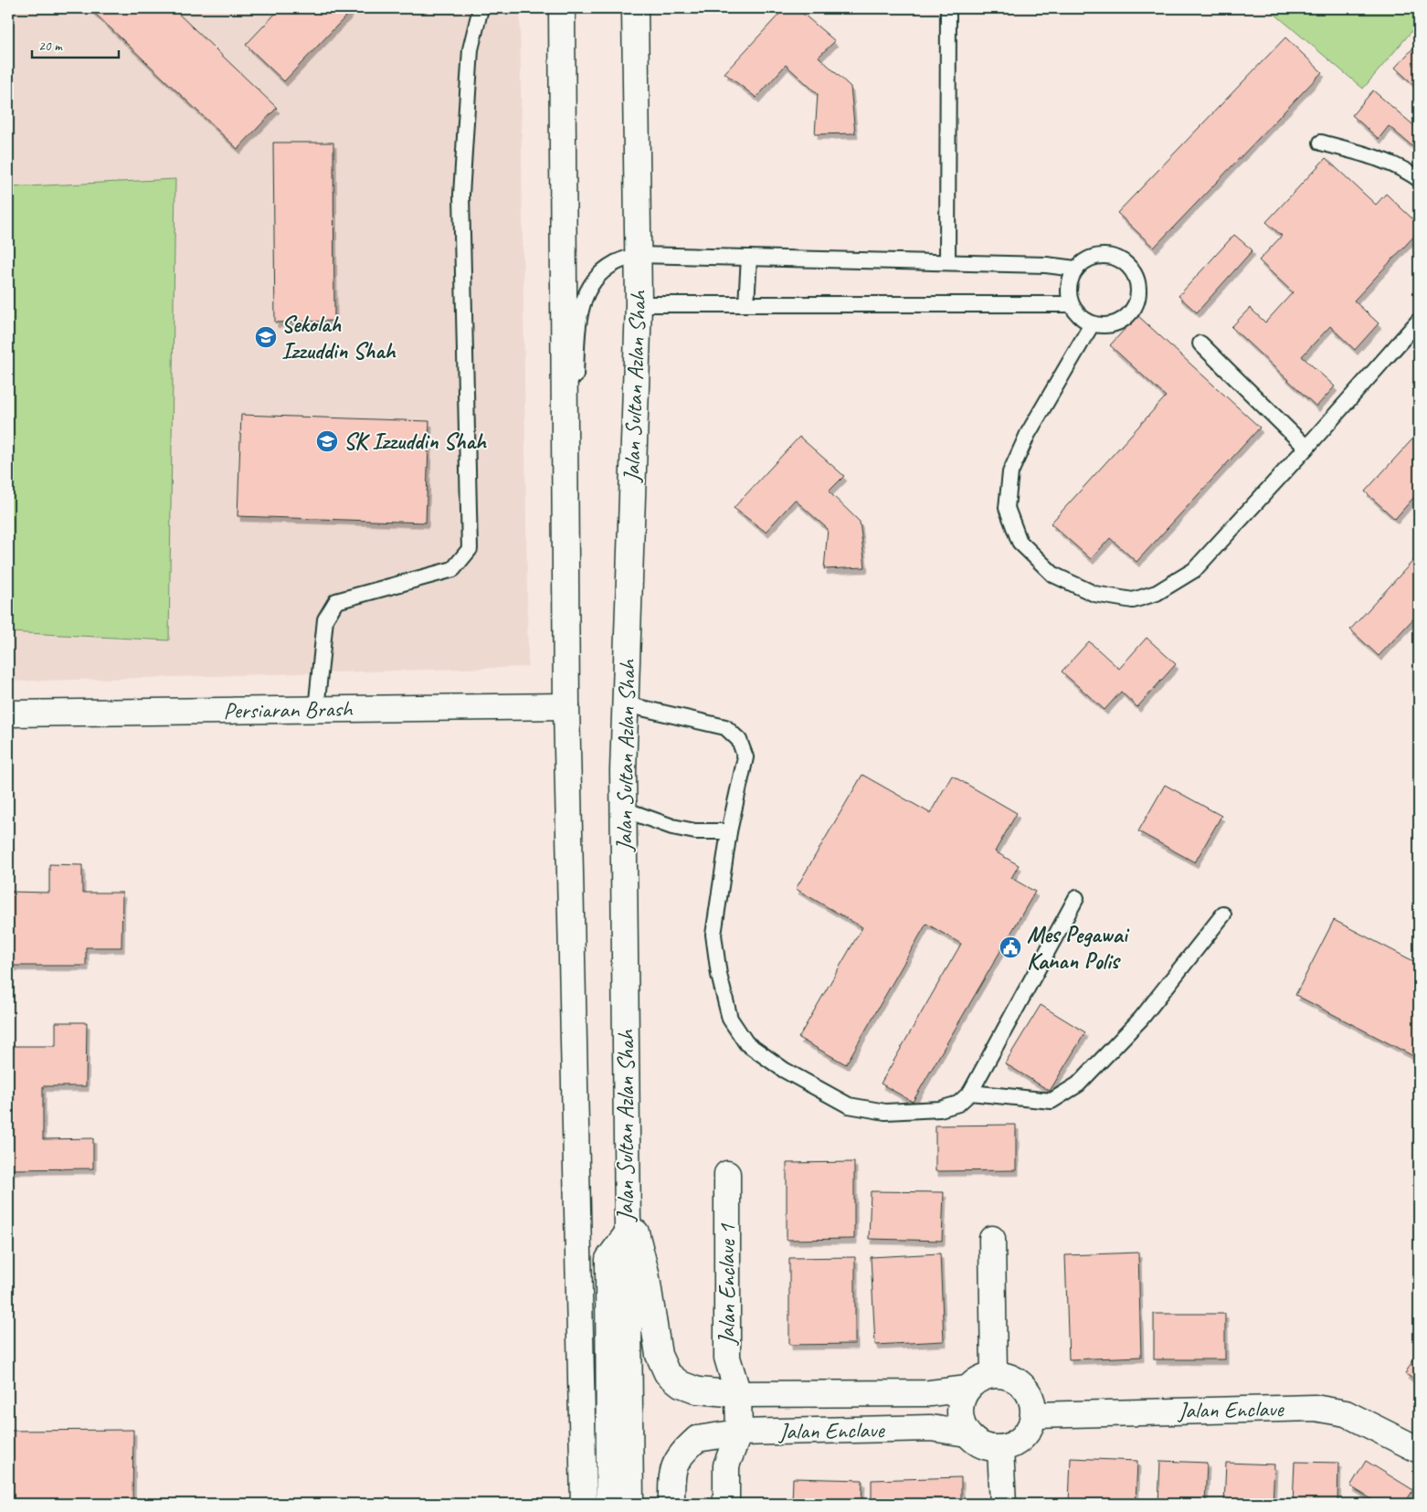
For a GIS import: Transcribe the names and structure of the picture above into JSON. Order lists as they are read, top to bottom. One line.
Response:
{"streets":{"main road":["Jalan Sultan Azlan Shah","Persiaran Brash","Jalan Enclave 1","Jalan Enclave"]},"crossings":[["Jalan Sultan Azlan Shah","Jalan Enclave"],["Jalan Enclave 1","Jalan Enclave"]],"places":{"school or university":["Sekolah Izzuddin Shah","SK Izzuddin Shah"],"public building":["Mes Pegawai Kanan Polis"]},"scale_bar":"20 m"}
